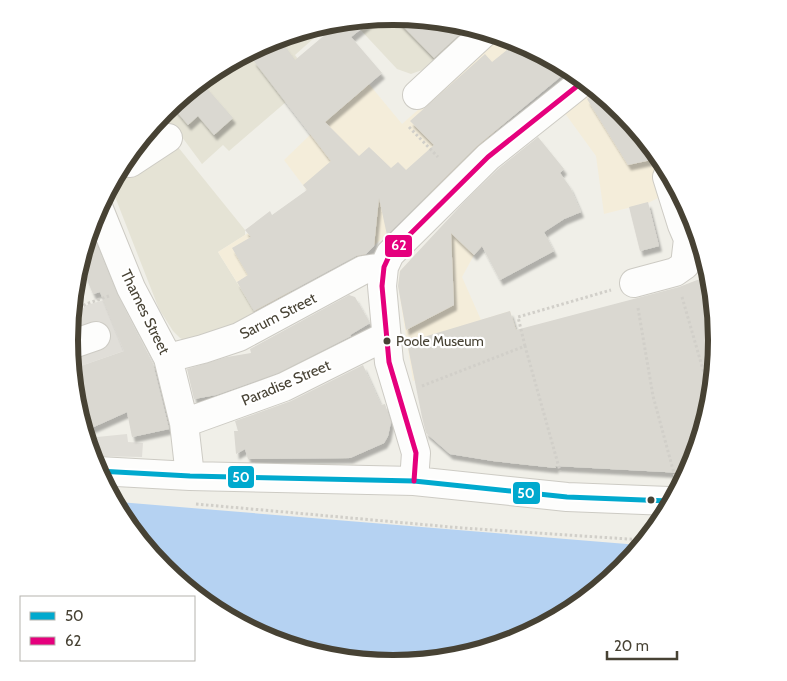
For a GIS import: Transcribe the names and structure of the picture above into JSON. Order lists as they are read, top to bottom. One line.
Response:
{"streets":{"street":["Thames Street","Sarum Street","Paradise Street"]},"crossings":[["Thames Street","Sarum Street"],["Thames Street","Paradise Street"]],"places":["Poole Museum"],"lines":["transit line 62","transit line 50"],"legend":["50","62"],"scale_bar":"20 m"}
